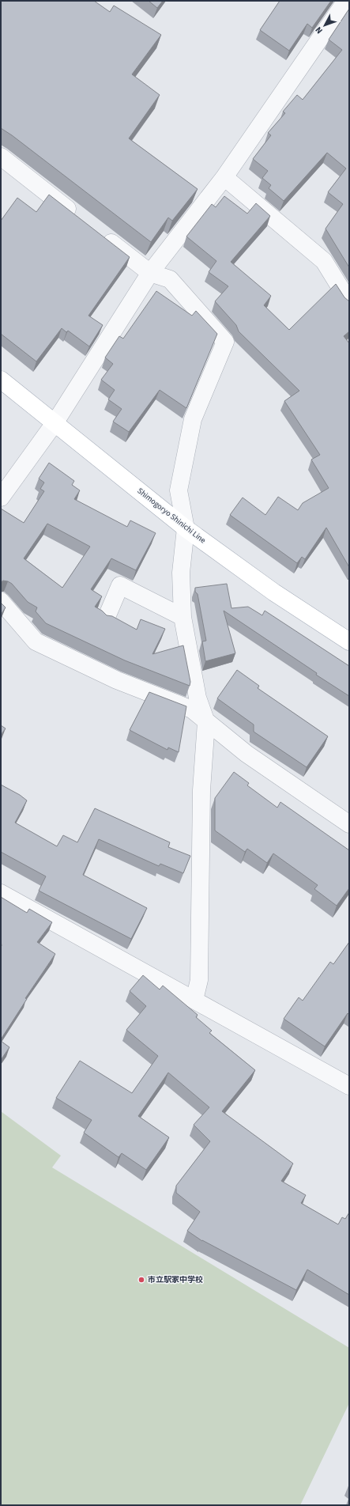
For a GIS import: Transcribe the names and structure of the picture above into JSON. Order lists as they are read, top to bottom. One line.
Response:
{"streets":{"main road":["Shimogoryo Shinichi Line"]},"places":["市立駅家中学校"],"north":"bottom left"}
